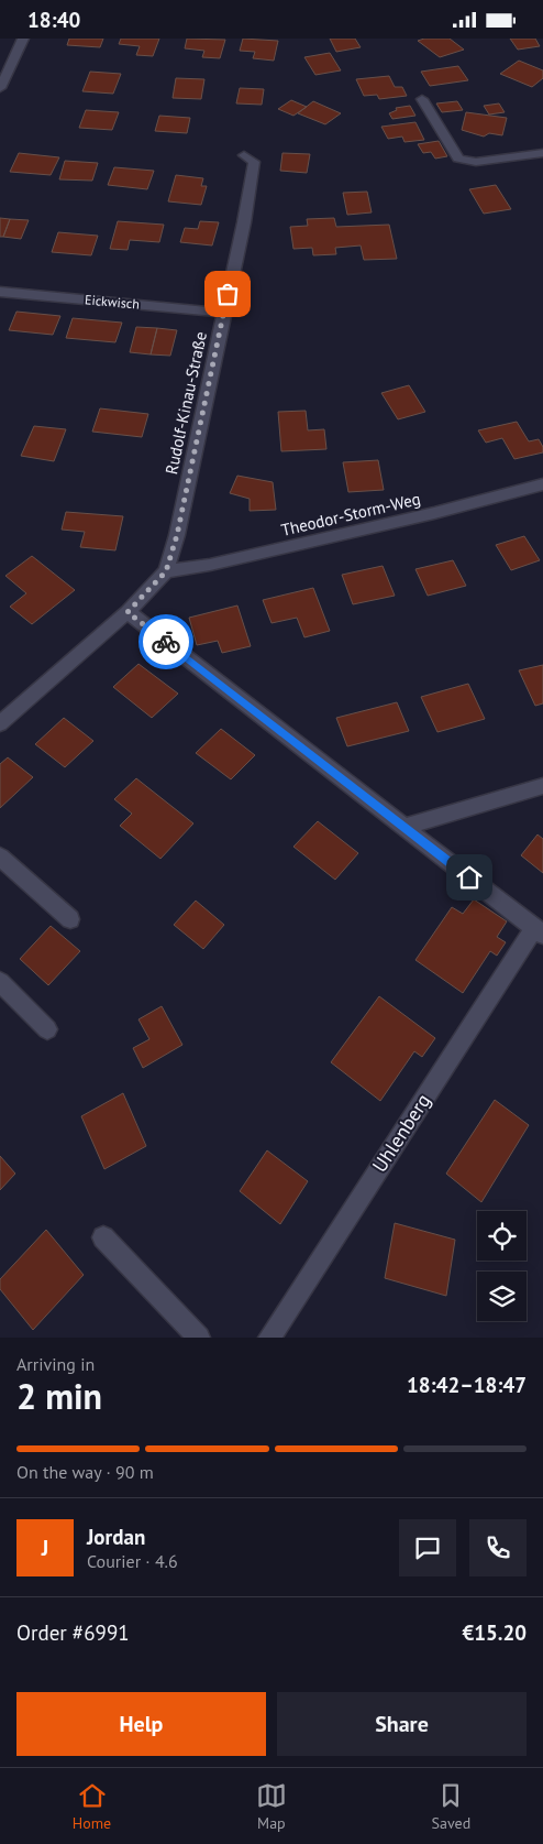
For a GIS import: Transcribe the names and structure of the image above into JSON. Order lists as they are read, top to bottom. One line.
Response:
{"streets":{"street":["Eickwisch","Rudolf-Kinau-Straße","Theodor-Storm-Weg","Uhlenberg"]},"crossings":[["Eickwisch","Rudolf-Kinau-Straße"],["Rudolf-Kinau-Straße","Theodor-Storm-Weg"]],"page":{"status":"18:40","heading":["2 min","Arriving in","18:42–18:47"],"panel":["Jordan","Courier · 4.6","Order #6991","€15.20"],"bar":"On the way · 90 m","round":"J","buttons":["Help","Share"],"tabs":["Home","Map","Saved"]}}
